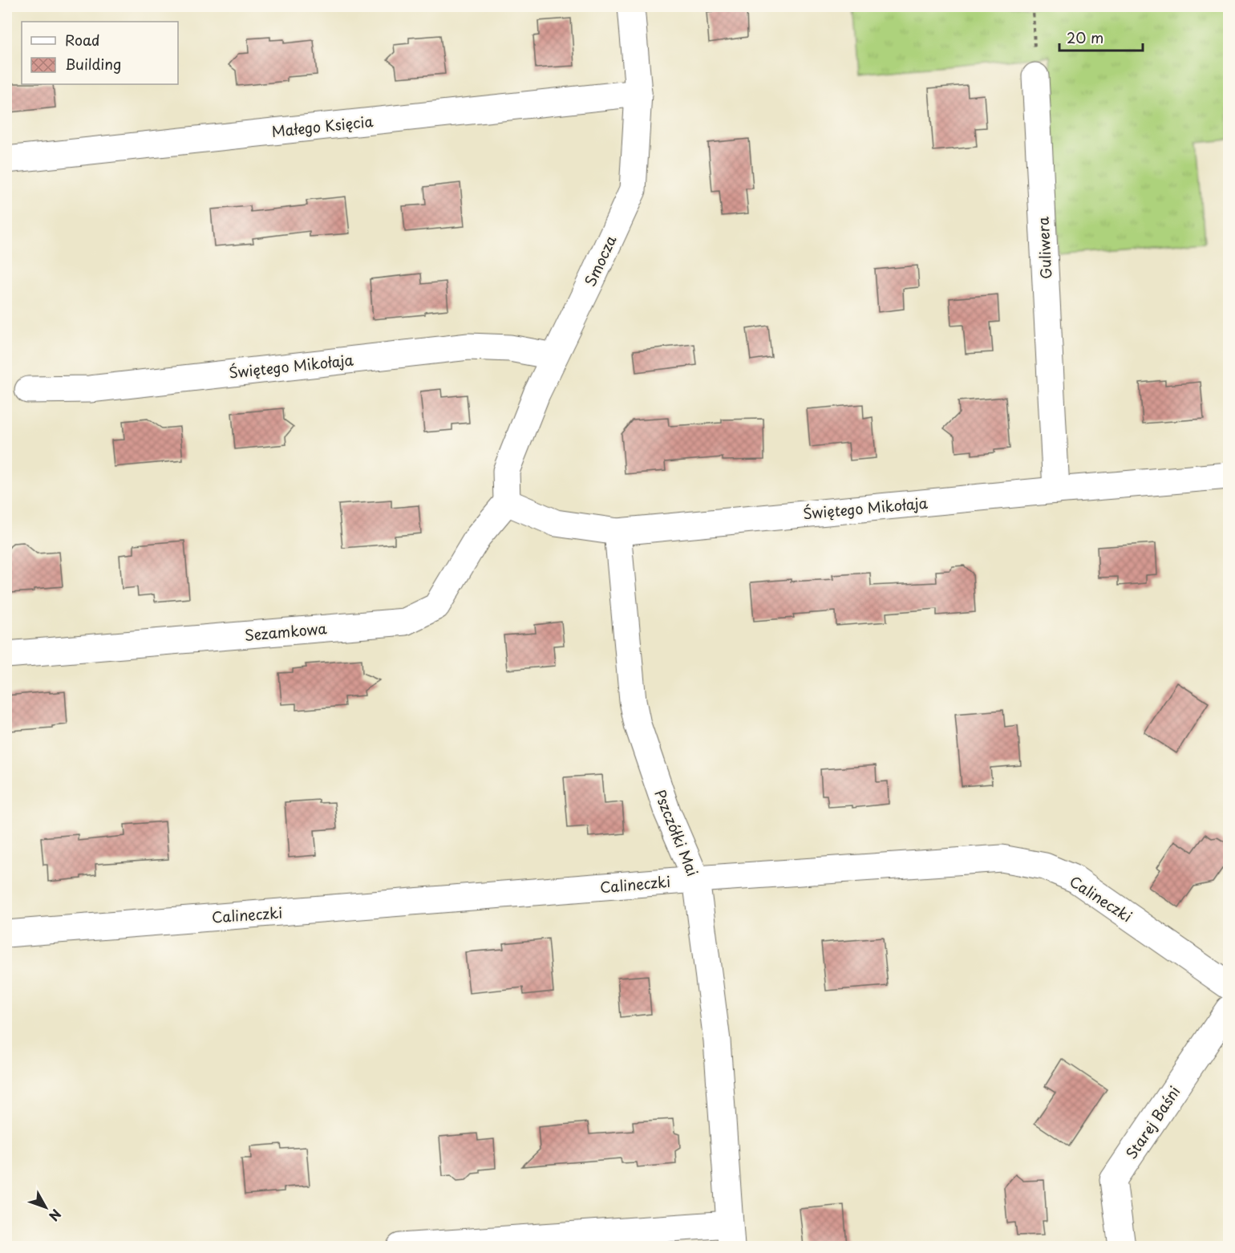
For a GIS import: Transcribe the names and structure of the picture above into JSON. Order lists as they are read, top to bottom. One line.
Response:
{"streets":{"street":["Małego Księcia","Guliwera","Smocza","Świętego Mikołaja","Sezamkowa","Pszczółki Mai","Calineczki","Starej Baśni"]},"crossings":[["Małego Księcia","Smocza"],["Guliwera","Świętego Mikołaja"],["Smocza","Świętego Mikołaja"],["Smocza","Sezamkowa"],["Świętego Mikołaja","Sezamkowa"],["Świętego Mikołaja","Pszczółki Mai"],["Pszczółki Mai","Calineczki"]],"legend":["Road","Building"],"scale_bar":"20 m","north":"bottom right"}
